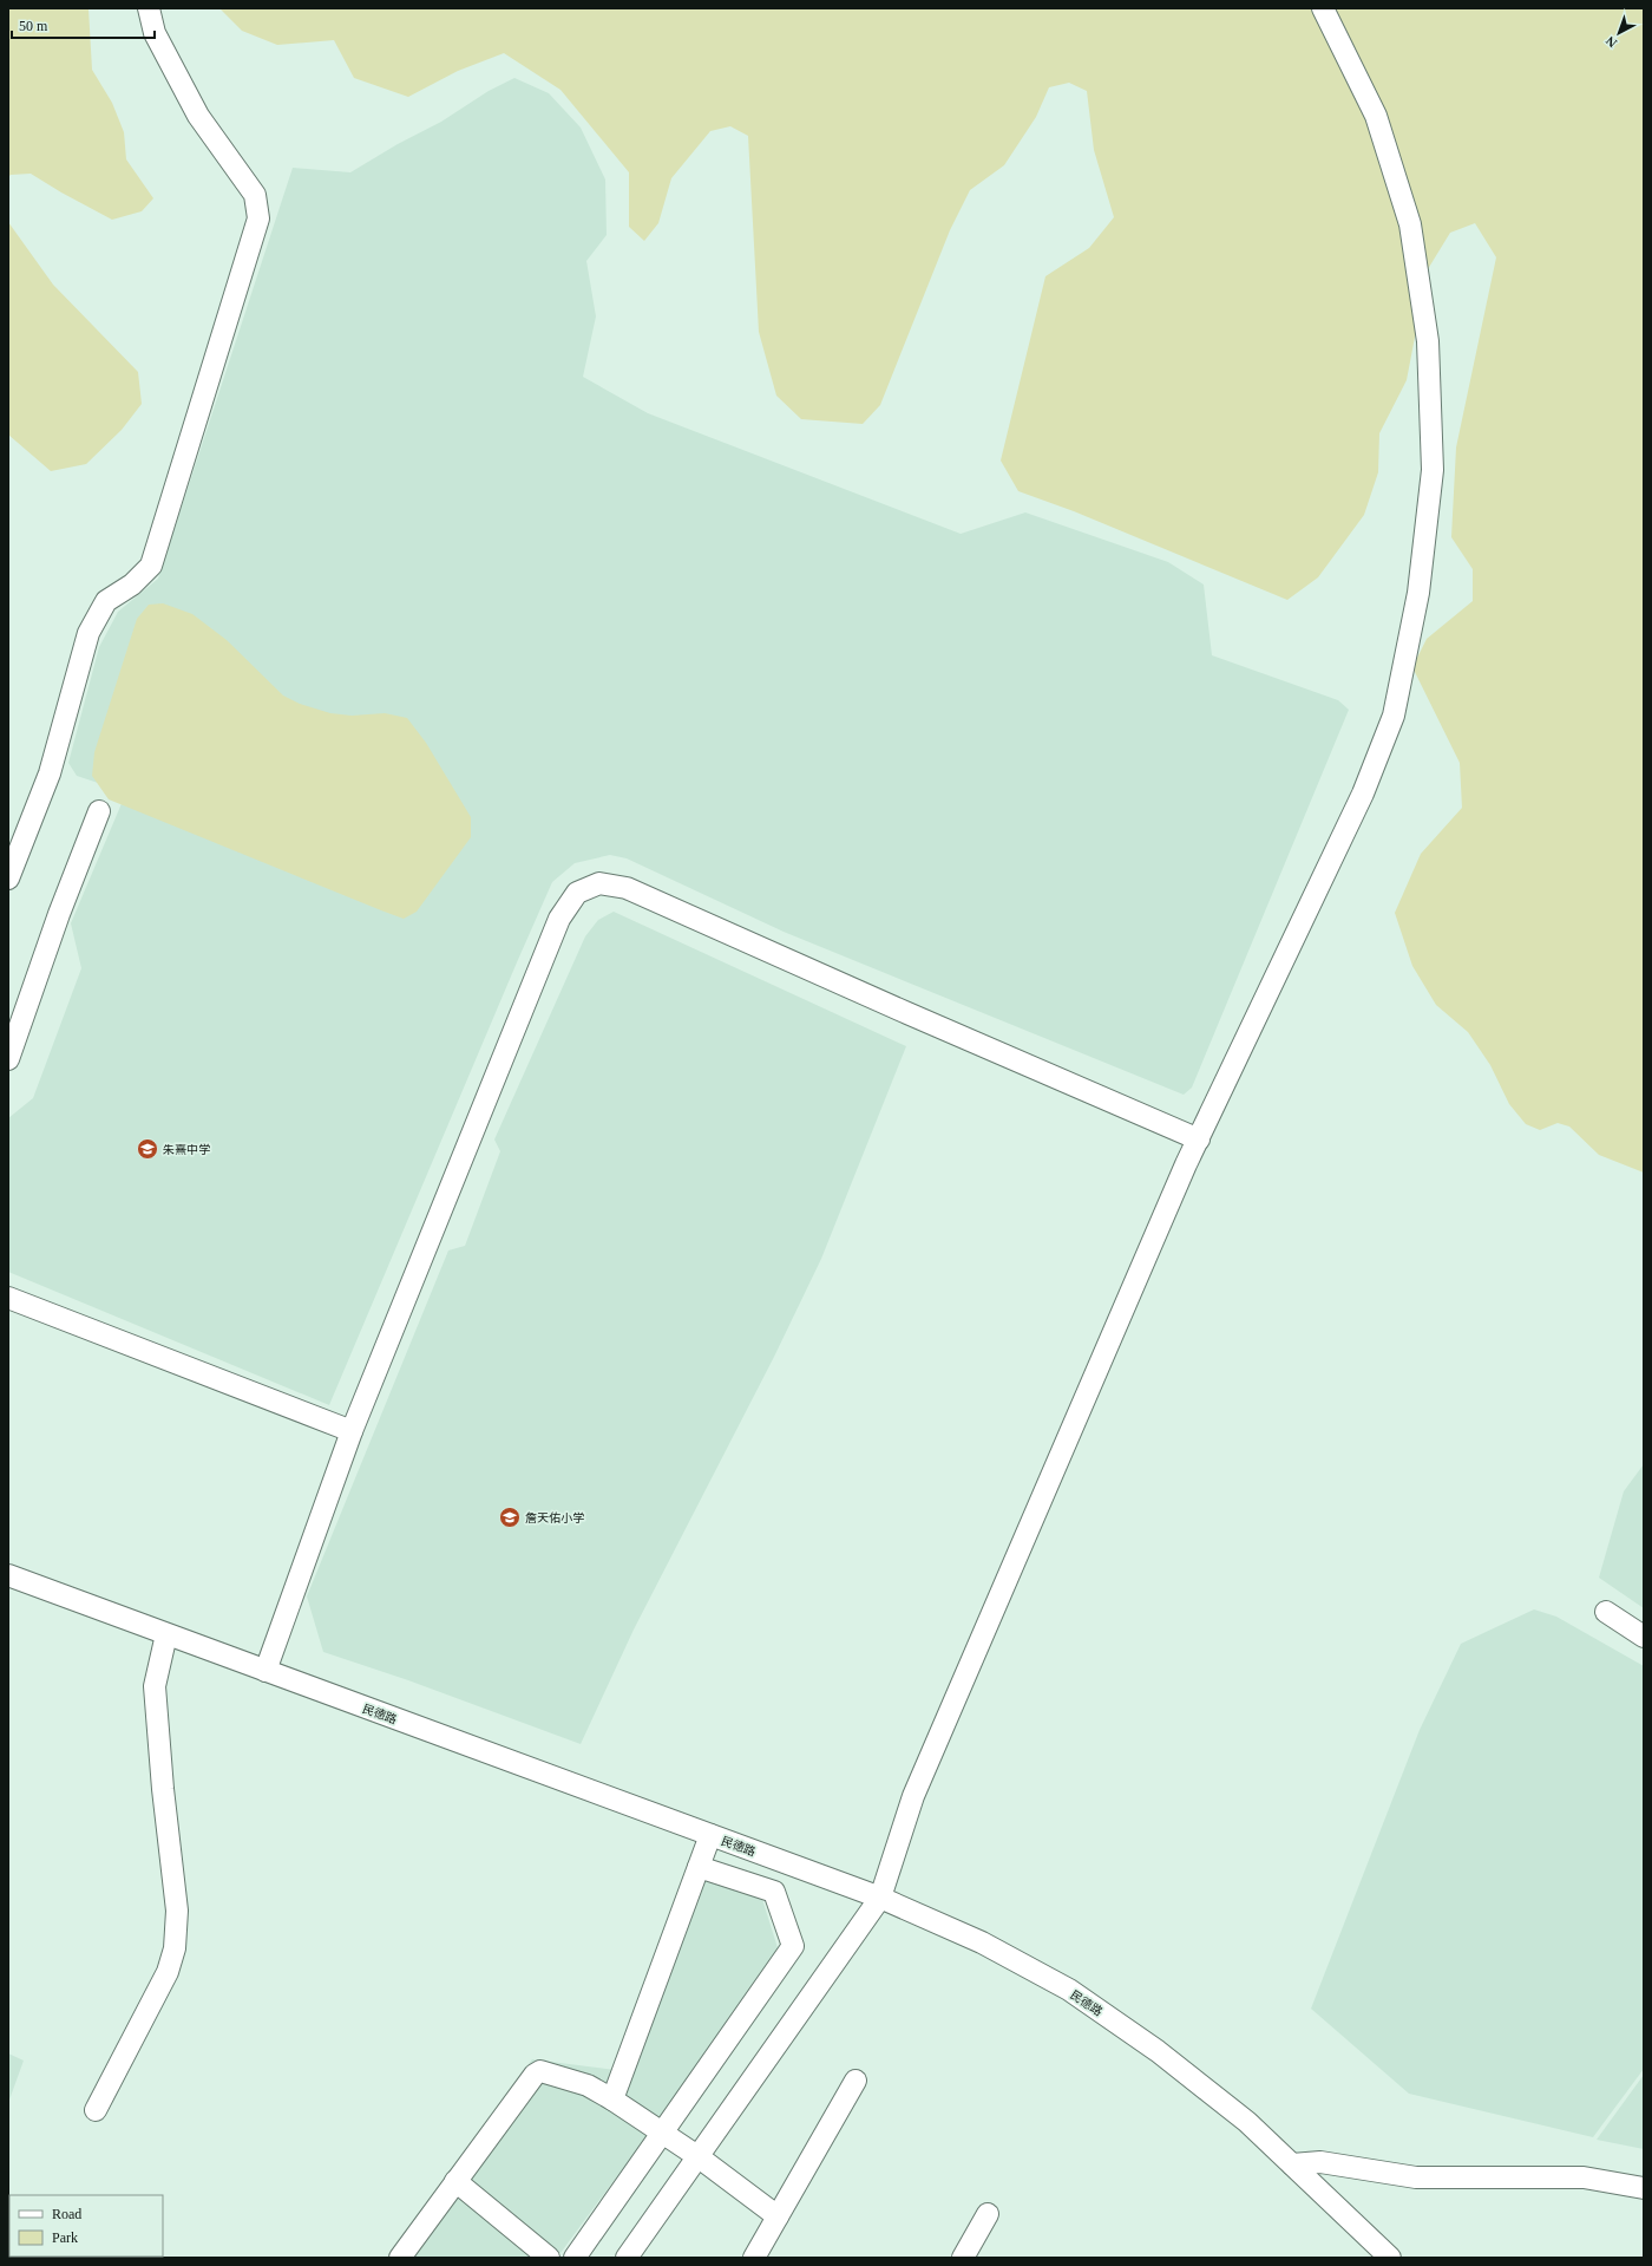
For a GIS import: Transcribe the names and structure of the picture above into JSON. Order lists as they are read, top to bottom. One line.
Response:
{"streets":{"street":["民德路"]},"places":{"school or university":["朱熹中学","詹天佑小学"]},"legend":["Road","Park"],"scale_bar":"50 m","north":"bottom left"}
